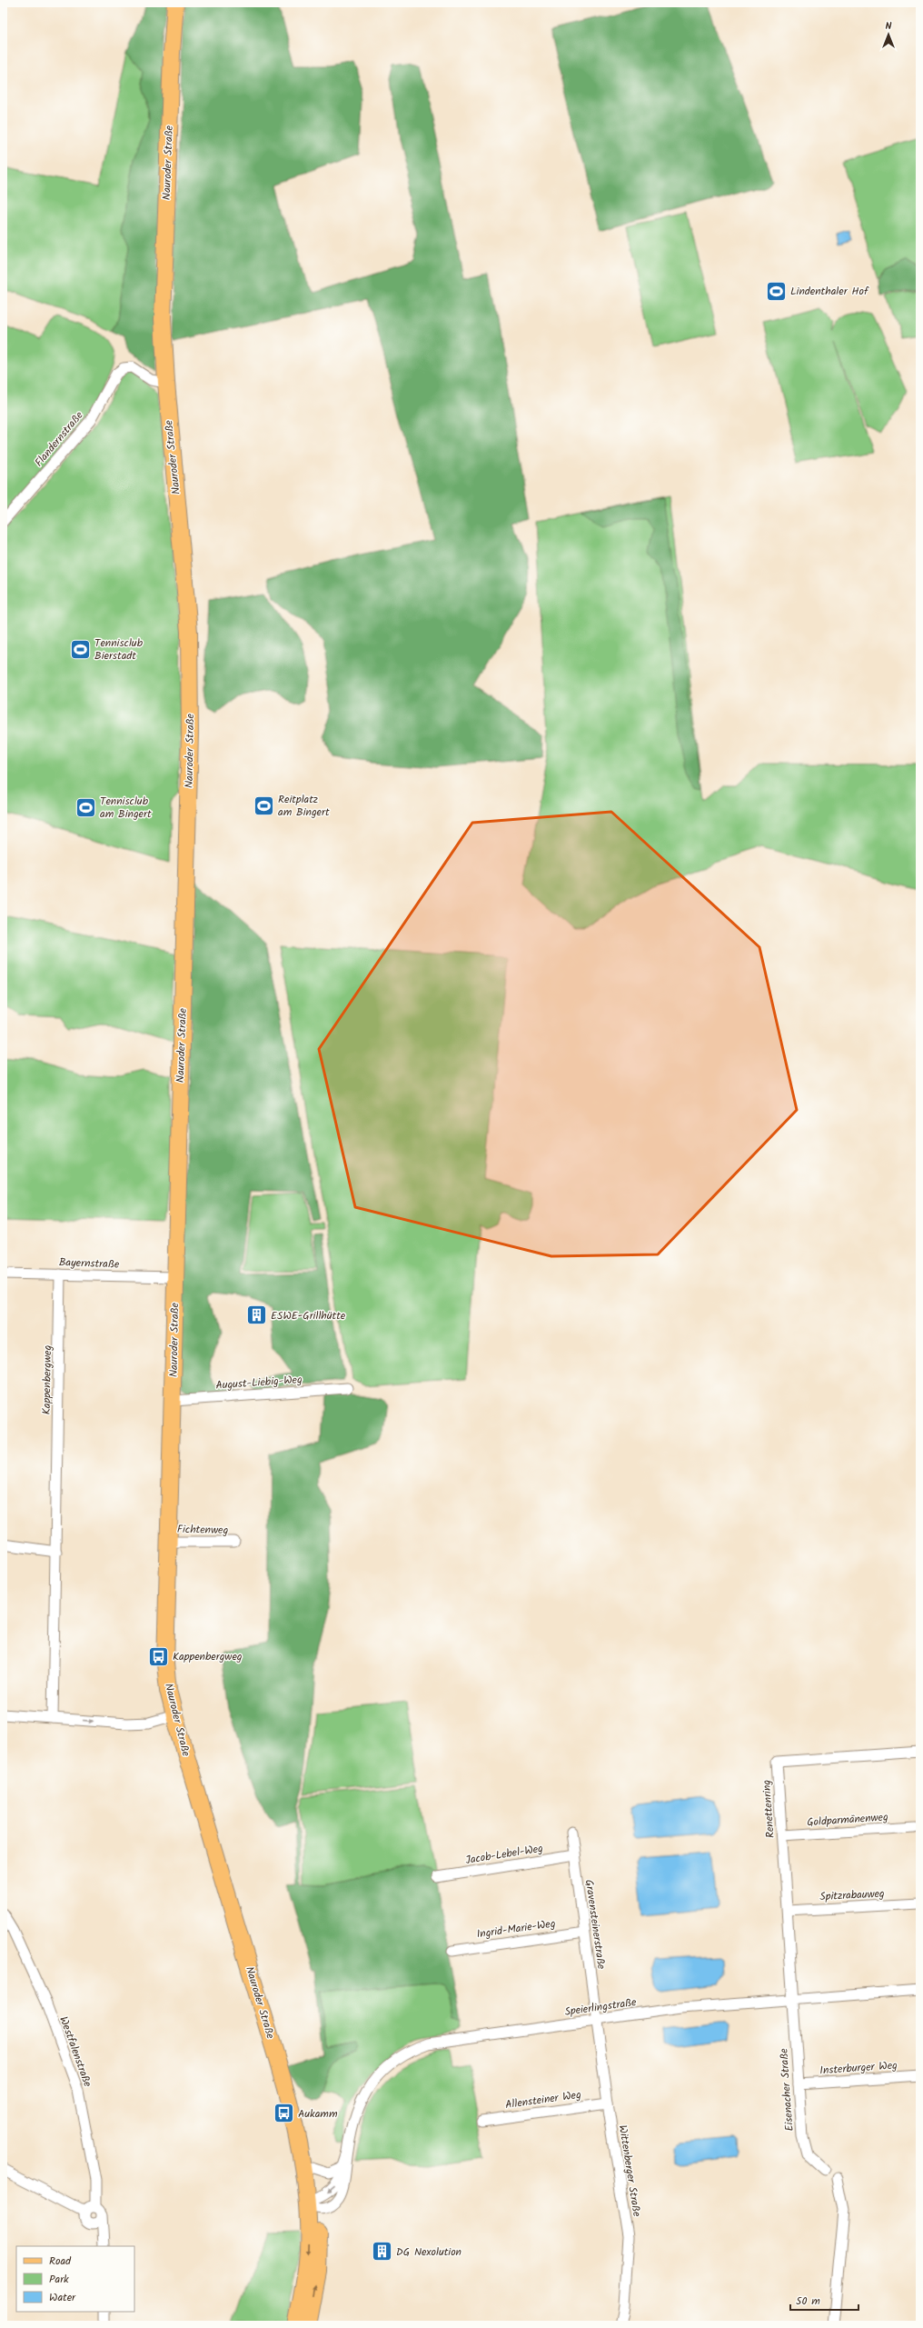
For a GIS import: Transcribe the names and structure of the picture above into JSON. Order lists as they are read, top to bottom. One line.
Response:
{"streets":{"main road":["Nauroder Straße"],"street":["Flandernstraße","Bayernstraße","Kappenbergweg","August-Liebig-Weg","Fichtenweg","Renettenring","Goldparmänenweg","Jacob-Lebel-Weg","Spitzrabauweg","Gravensteinerstraße","Ingrid-Marie-Weg","Speierlingstraße","Westfalenstraße","Insterburger Weg","Eisenacher Straße","Allensteiner Weg","Wittenberger Straße"]},"crossings":[["Nauroder Straße","Flandernstraße"],["Nauroder Straße","Bayernstraße"],["Nauroder Straße","August-Liebig-Weg"],["Nauroder Straße","Fichtenweg"],["Nauroder Straße","Speierlingstraße"],["Bayernstraße","Kappenbergweg"],["Renettenring","Goldparmänenweg"],["Renettenring","Spitzrabauweg"],["Renettenring","Speierlingstraße"],["Renettenring","Eisenacher Straße"],["Jacob-Lebel-Weg","Gravensteinerstraße"],["Gravensteinerstraße","Ingrid-Marie-Weg"],["Gravensteinerstraße","Speierlingstraße"],["Gravensteinerstraße","Wittenberger Straße"],["Speierlingstraße","Eisenacher Straße"],["Speierlingstraße","Wittenberger Straße"],["Insterburger Weg","Eisenacher Straße"],["Allensteiner Weg","Wittenberger Straße"]],"places":{"sports":["Lindenthaler Hof","Tennisclub Bierstadt","Reitplatz am Bingert","Tennisclub am Bingert"],"building":["ESWE-Grillhütte","DG Nexolution"],"bus stop":["Kappenbergweg","Aukamm"]},"legend":["Road","Park","Water"],"scale_bar":"50 m","north":"top"}
